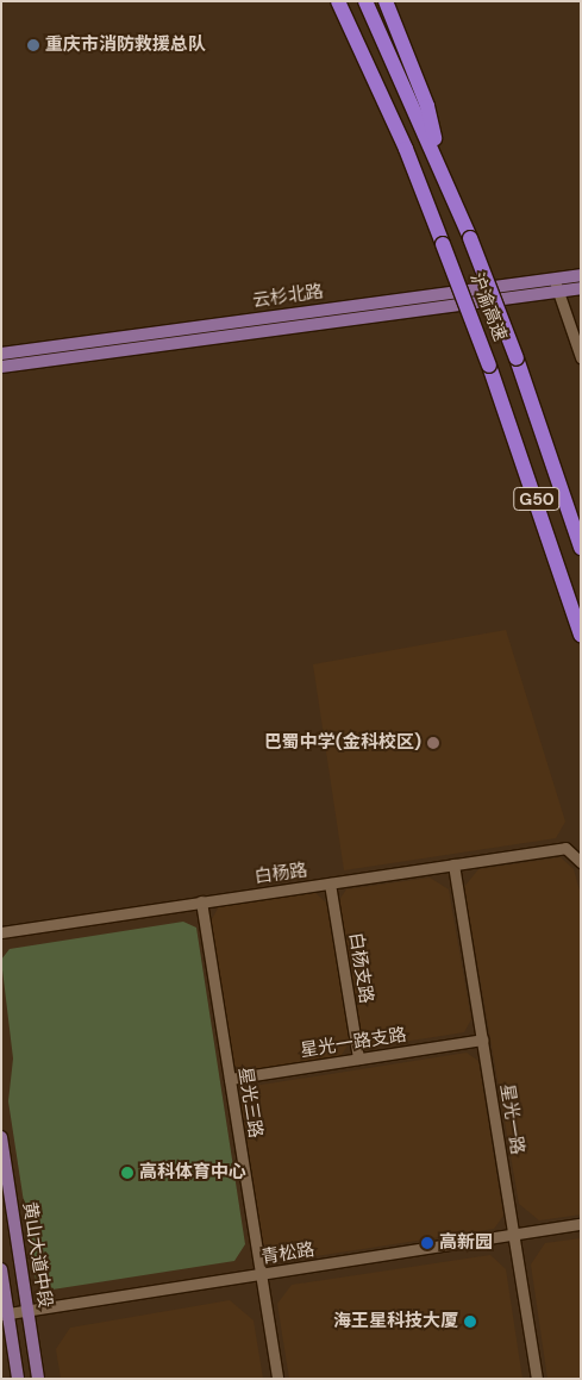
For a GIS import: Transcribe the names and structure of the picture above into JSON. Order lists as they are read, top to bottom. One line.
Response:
{"streets":{"highway":["沪渝高速","G50"],"main road":["云杉北路","黄山大道中段"],"street":["白杨路","白杨支路","星光一路支路","星光三路","星光一路","青松路"]},"crossings":[["白杨路","白杨支路"],["白杨路","星光三路"],["白杨路","星光一路"],["白杨支路","星光一路支路"],["星光一路支路","星光三路"],["星光一路支路","星光一路"],["星光三路","青松路"],["星光一路","青松路"],["青松路","黄山大道中段"]],"places":["重庆市消防救援总队","巴蜀中学(金科校区)","高科体育中心","高新园","海王星科技大厦"]}
